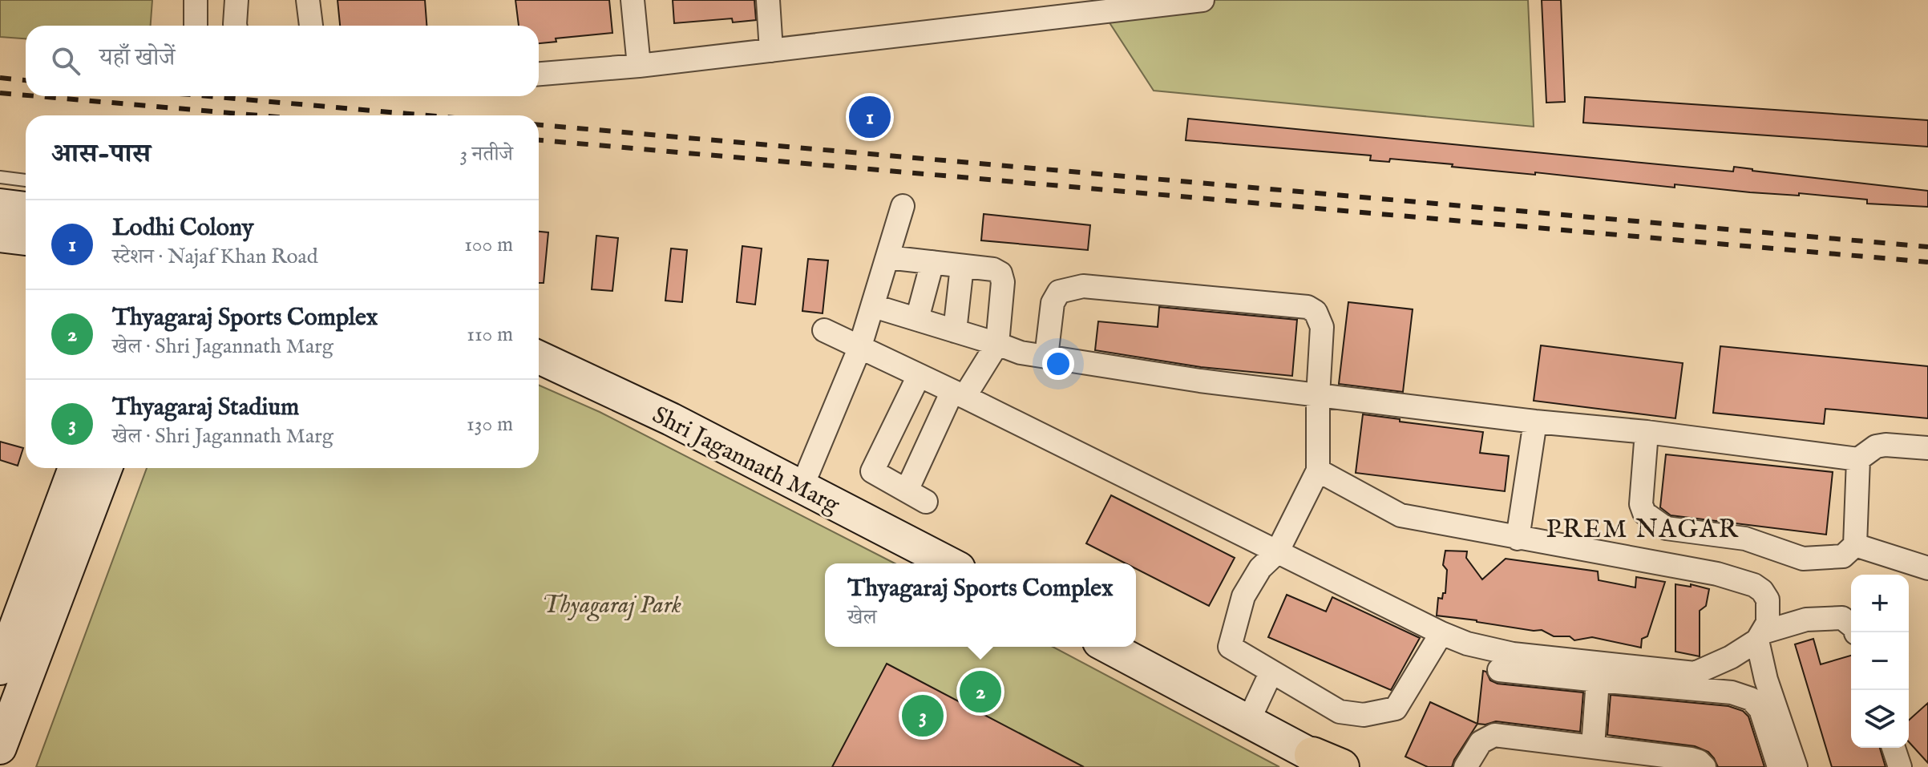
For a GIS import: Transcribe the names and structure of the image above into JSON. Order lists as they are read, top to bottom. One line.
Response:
{"streets":{"street":["Shri Jagannath Marg"]},"districts":["PREM NAGAR"],"parks":["Thyagaraj Park"],"page":{"search":"यहाँ खोजें","pins":["1","2","3"],"heading":["आस-पास","3 नतीजे"],"list":[{"mark":"1","name":"Lodhi Colony","note":"स्टेशन · Najaf Khan Road","value":"100 m"},{"mark":"2","name":"Thyagaraj Sports Complex","note":"खेल · Shri Jagannath Marg","value":"110 m"},{"mark":"3","name":"Thyagaraj Stadium","note":"खेल · Shri Jagannath Marg","value":"130 m"}],"popup":["Thyagaraj Sports Complex","खेल"],"map_buttons":["+","−"]}}
